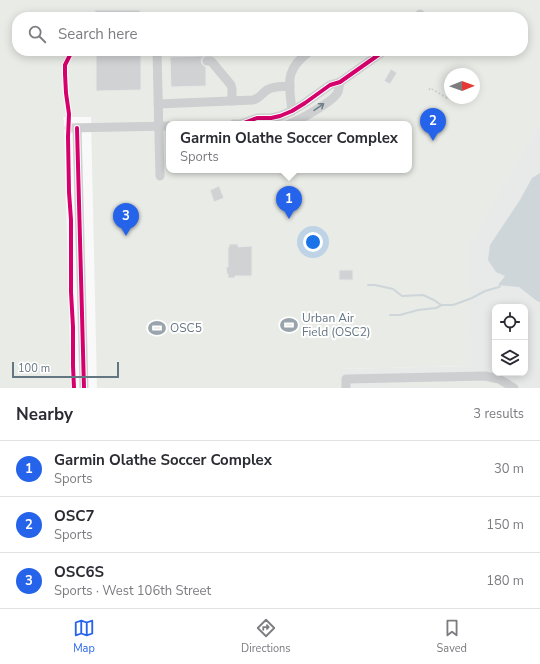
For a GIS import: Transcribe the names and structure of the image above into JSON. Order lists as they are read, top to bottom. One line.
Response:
{"places":{"sports":["Urban Air Field (OSC2)","OSC5"]},"scale_bar":"100 m","north":"right","page":{"search":"Search here","pins":["2","1","3"],"popup":["Garmin Olathe Soccer Complex","Sports"],"scale":"100 m","heading":["Nearby","3 results"],"list":[{"mark":"1","name":"Garmin Olathe Soccer Complex","note":"Sports","value":"30 m"},{"mark":"2","name":"OSC7","note":"Sports","value":"150 m"},{"mark":"3","name":"OSC6S","note":"Sports · West 106th Street","value":"180 m"}],"nav":["Map","Directions","Saved"]}}
